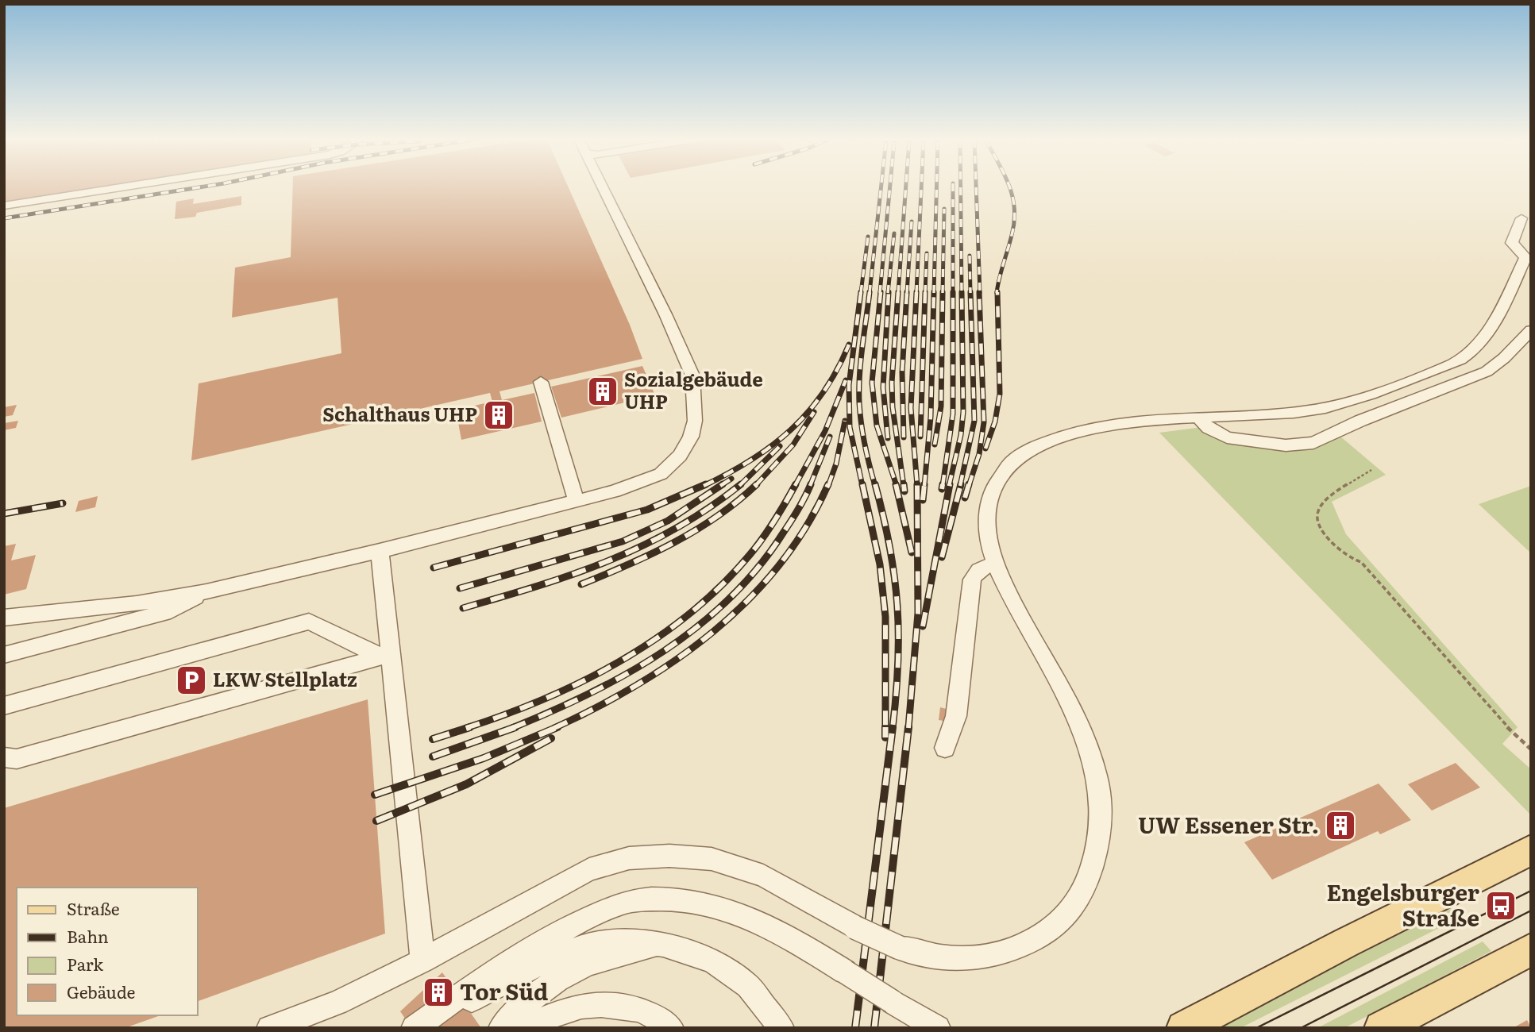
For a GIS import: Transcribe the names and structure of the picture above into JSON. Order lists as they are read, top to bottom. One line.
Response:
{"places":{"building":["Sozialgebäude UHP","Schalthaus UHP","UW Essener Str.","Tor Süd"],"parking":["LKW Stellplatz"],"bus stop":["Engelsburger Straße"]},"legend":["Straße","Bahn","Park","Gebäude"]}
